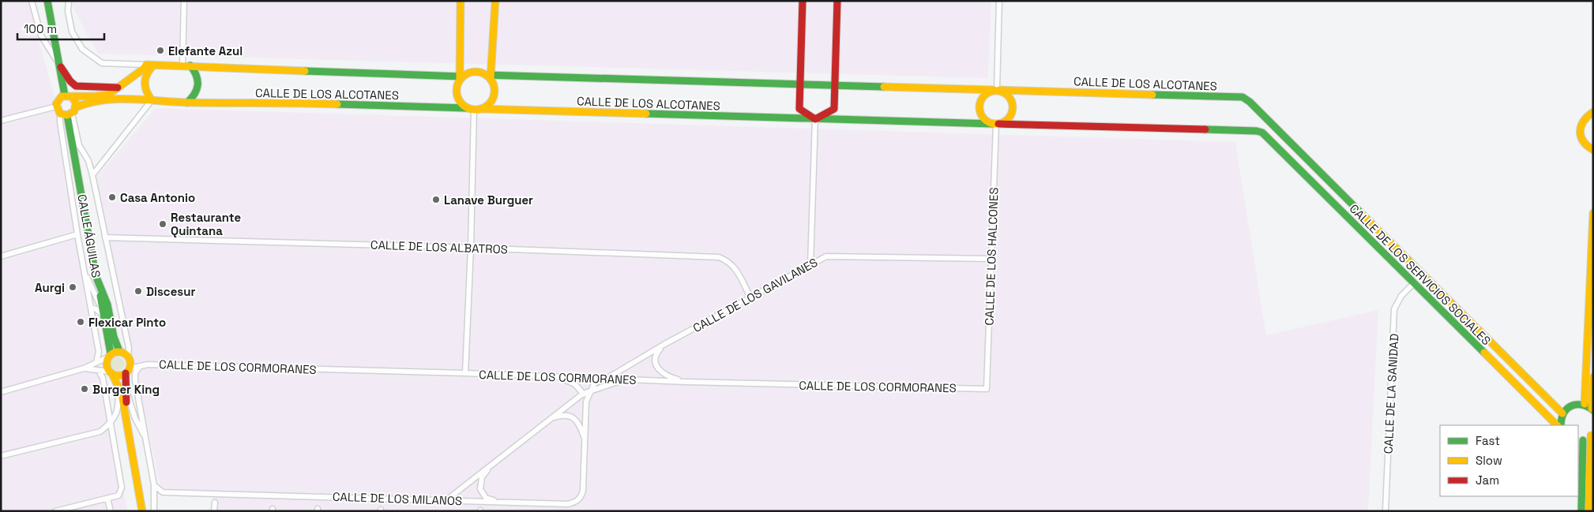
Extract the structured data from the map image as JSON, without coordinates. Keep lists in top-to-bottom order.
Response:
{
  "streets": {
    "street": [
      "CALLE DE LOS ALCOTANES",
      "CALLE ÁGUILAS",
      "CALLE DE LOS ALBATROS",
      "CALLE DE LOS HALCONES",
      "CALLE DE LOS SERVICIOS SOCIALES",
      "CALLE DE LOS GAVILANES",
      "CALLE DE LOS CORMORANES",
      "CALLE DE LA SANIDAD",
      "CALLE DE LOS MILANOS"
    ]
  },
  "crossings": [
    ["CALLE DE LOS ALCOTANES", "CALLE ÁGUILAS"],
    ["CALLE DE LOS ALCOTANES", "CALLE DE LOS HALCONES"],
    ["CALLE DE LOS ALCOTANES", "CALLE DE LOS SERVICIOS SOCIALES"],
    ["CALLE ÁGUILAS", "CALLE DE LOS CORMORANES"],
    ["CALLE DE LOS ALBATROS", "CALLE DE LOS GAVILANES"],
    ["CALLE DE LOS HALCONES", "CALLE DE LOS GAVILANES"],
    ["CALLE DE LOS HALCONES", "CALLE DE LOS CORMORANES"],
    ["CALLE DE LOS SERVICIOS SOCIALES", "CALLE DE LA SANIDAD"],
    ["CALLE DE LOS GAVILANES", "CALLE DE LOS CORMORANES"],
    ["CALLE DE LOS GAVILANES", "CALLE DE LOS MILANOS"]
  ],
  "places": [
    "Elefante Azul",
    "Casa Antonio",
    "Lanave Burguer",
    "Restaurante Quintana",
    "Aurgi",
    "Discesur",
    "Flexicar Pinto",
    "Burger King"
  ],
  "legend": ["Fast", "Slow", "Jam"],
  "scale_bar": "100 m"
}
